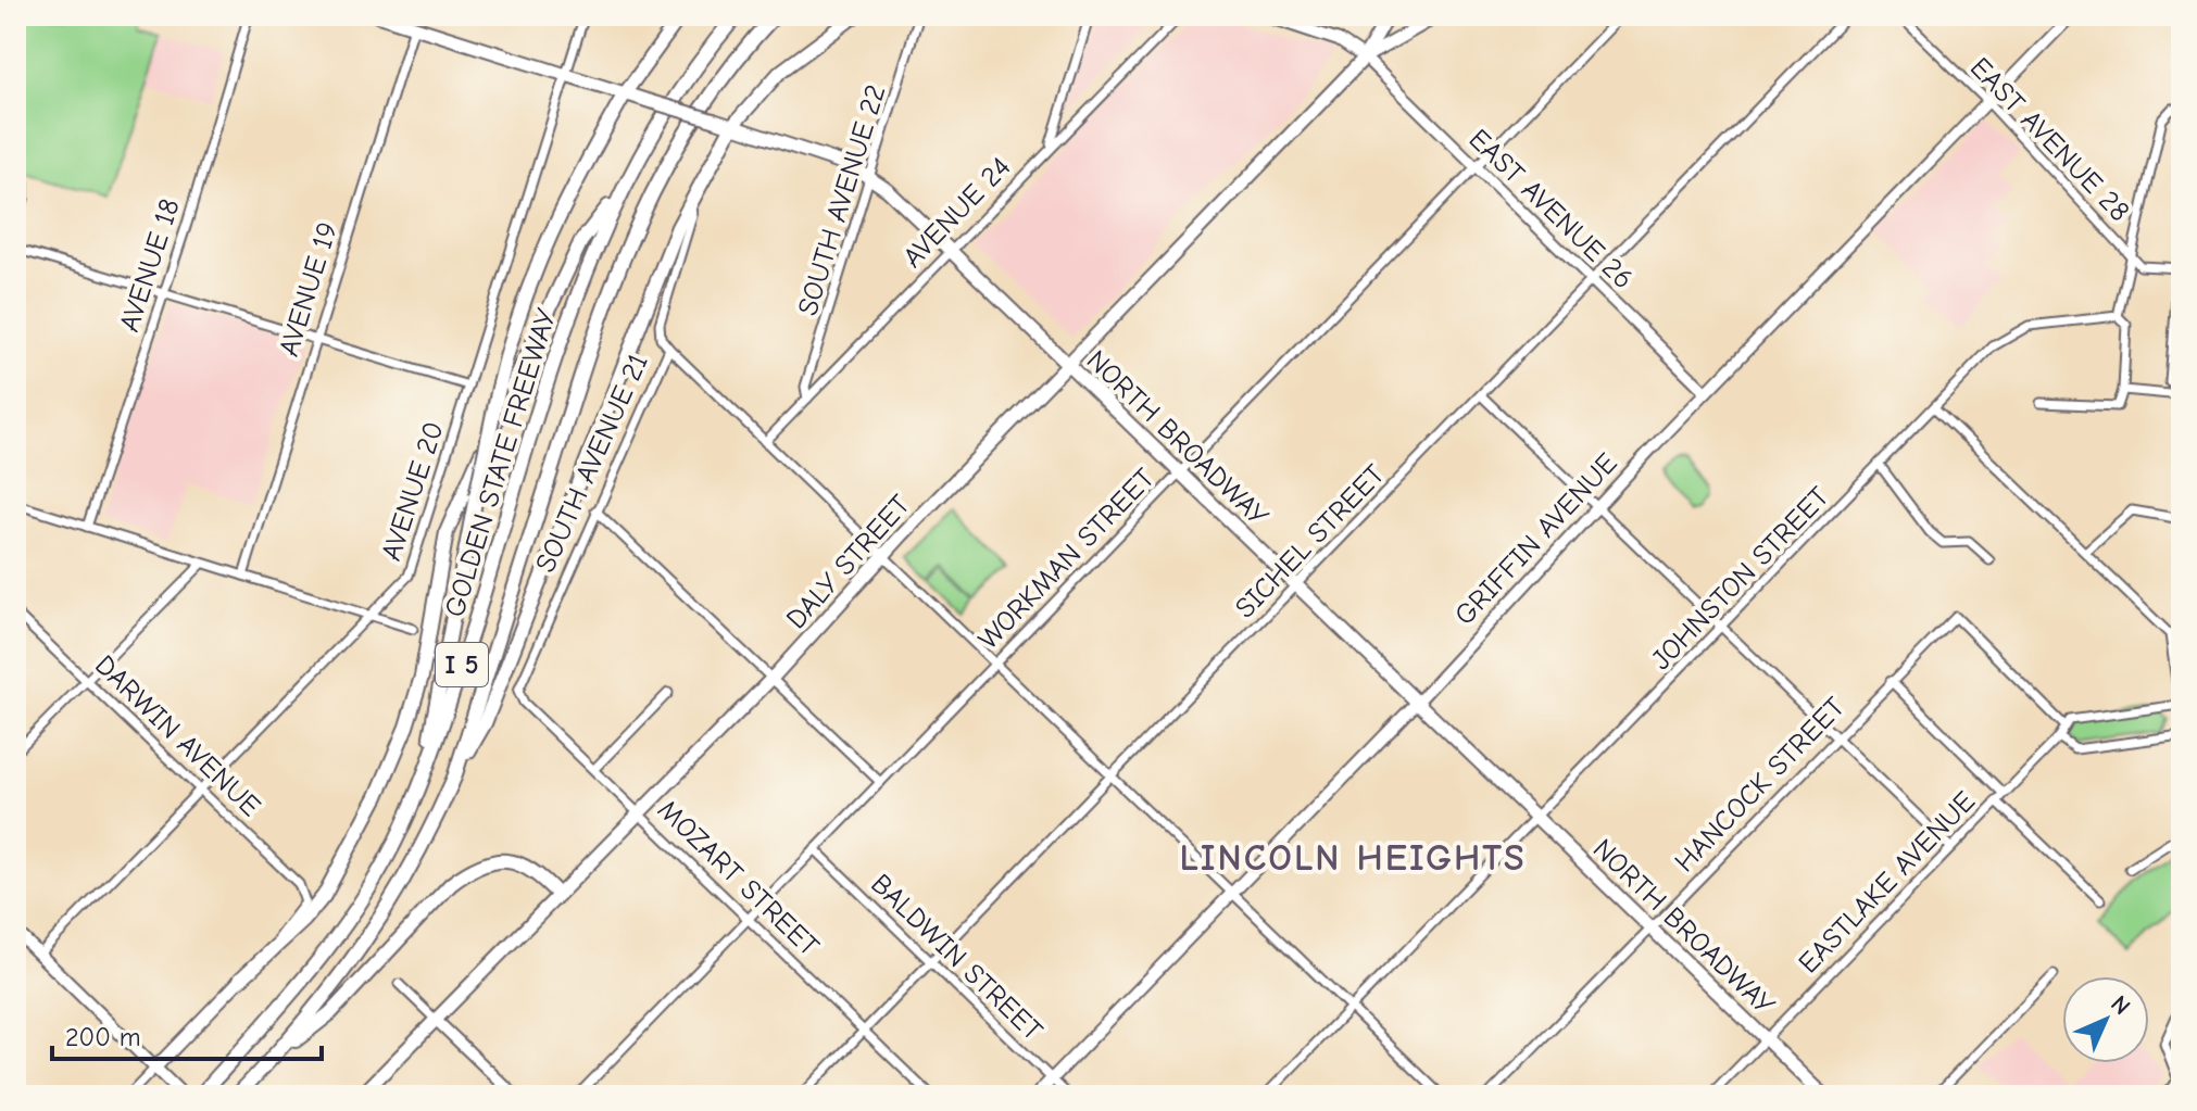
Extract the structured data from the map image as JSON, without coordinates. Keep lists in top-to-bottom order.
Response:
{
  "streets": {
    "highway": ["GOLDEN STATE FREEWAY", "I 5"],
    "main road": ["NORTH BROADWAY", "GRIFFIN AVENUE", "DALY STREET"],
    "street": [
      "EAST AVENUE 28",
      "SOUTH AVENUE 22",
      "EAST AVENUE 26",
      "AVENUE 24",
      "AVENUE 18",
      "AVENUE 19",
      "SOUTH AVENUE 21",
      "AVENUE 20",
      "SICHEL STREET",
      "WORKMAN STREET",
      "JOHNSTON STREET",
      "DARWIN AVENUE",
      "HANCOCK STREET",
      "MOZART STREET",
      "EASTLAKE AVENUE",
      "BALDWIN STREET"
    ]
  },
  "crossings": [
    ["EAST AVENUE 28", "GRIFFIN AVENUE"],
    ["SOUTH AVENUE 22", "AVENUE 24"],
    ["SOUTH AVENUE 22", "NORTH BROADWAY"],
    ["EAST AVENUE 26", "GRIFFIN AVENUE"],
    ["EAST AVENUE 26", "SICHEL STREET"],
    ["EAST AVENUE 26", "WORKMAN STREET"],
    ["EAST AVENUE 26", "DALY STREET"],
    ["AVENUE 24", "NORTH BROADWAY"],
    ["AVENUE 19", "NORTH BROADWAY"],
    ["NORTH BROADWAY", "AVENUE 20"],
    ["NORTH BROADWAY", "GRIFFIN AVENUE"],
    ["NORTH BROADWAY", "SICHEL STREET"],
    ["NORTH BROADWAY", "WORKMAN STREET"],
    ["NORTH BROADWAY", "DALY STREET"],
    ["NORTH BROADWAY", "JOHNSTON STREET"],
    ["NORTH BROADWAY", "HANCOCK STREET"],
    ["NORTH BROADWAY", "EASTLAKE AVENUE"],
    ["SOUTH AVENUE 21", "MOZART STREET"],
    ["AVENUE 20", "DARWIN AVENUE"],
    ["GRIFFIN AVENUE", "BALDWIN STREET"],
    ["SICHEL STREET", "MOZART STREET"],
    ["SICHEL STREET", "BALDWIN STREET"],
    ["WORKMAN STREET", "MOZART STREET"],
    ["WORKMAN STREET", "BALDWIN STREET"],
    ["DALY STREET", "MOZART STREET"],
    ["HANCOCK STREET", "EASTLAKE AVENUE"]
  ],
  "districts": ["LINCOLN HEIGHTS"],
  "scale_bar": "200 m",
  "north": "top right"
}
